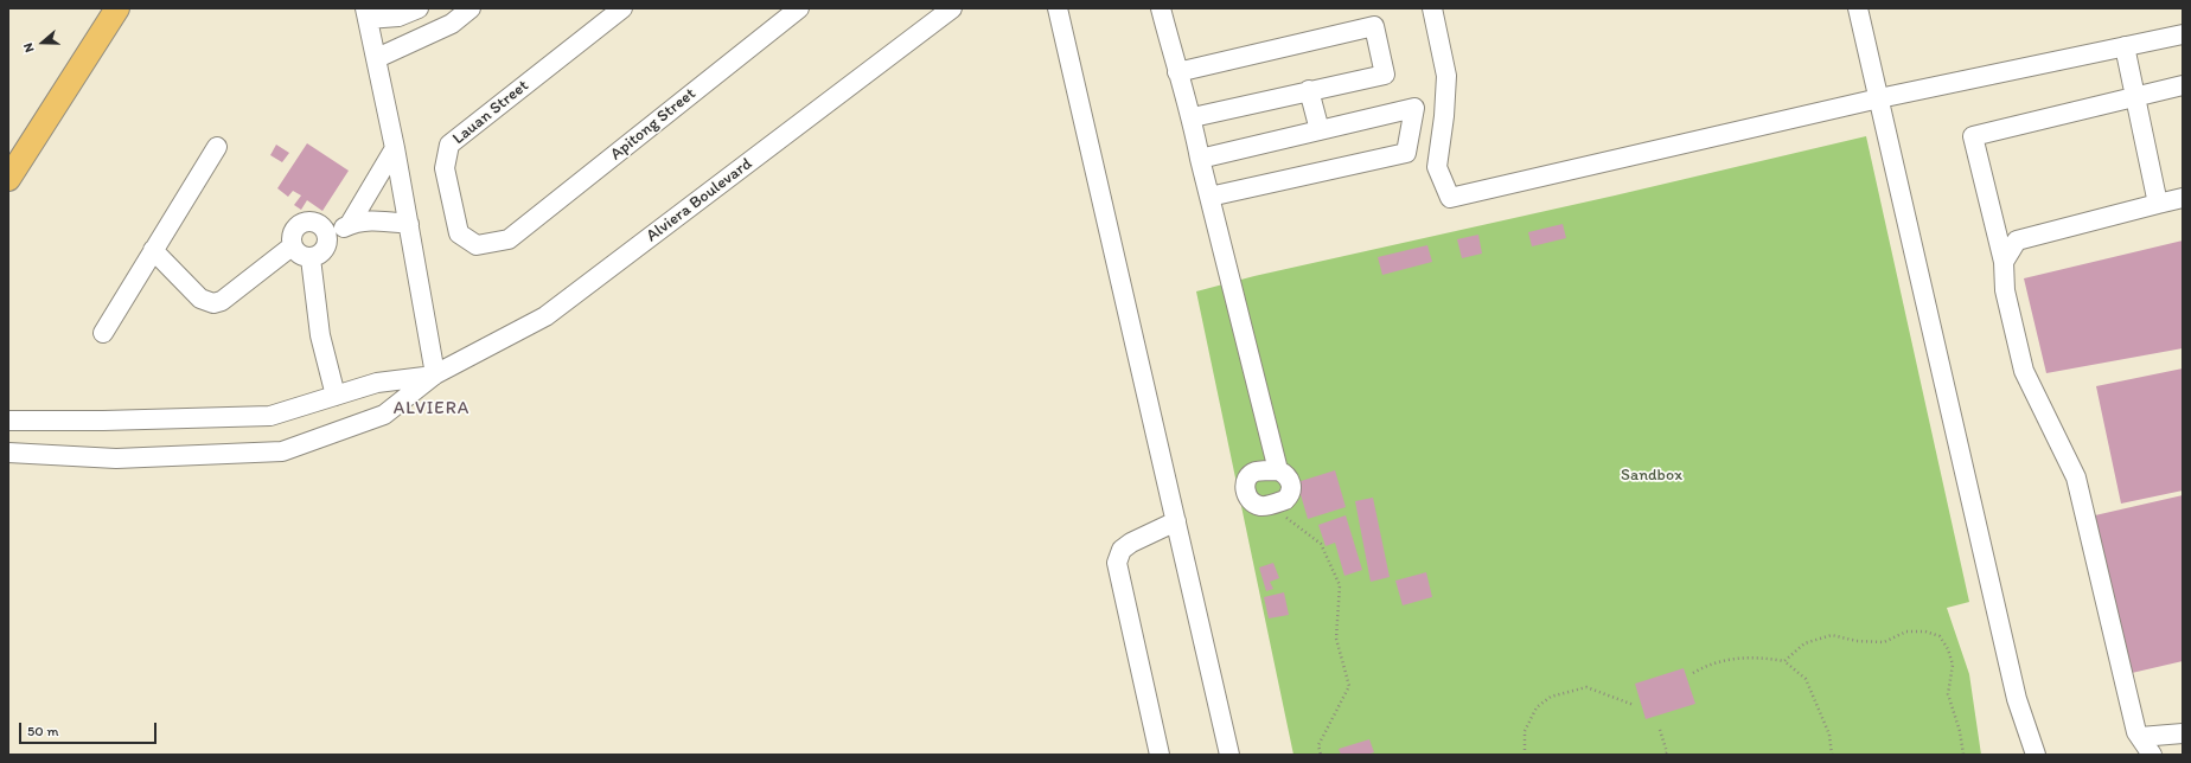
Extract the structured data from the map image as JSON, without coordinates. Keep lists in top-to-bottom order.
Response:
{
  "streets": {
    "street": ["Lauan Street", "Apitong Street", "Alviera Boulevard"]
  },
  "crossings": [
    ["Lauan Street", "Apitong Street"]
  ],
  "districts": ["ALVIERA"],
  "parks": ["Sandbox"],
  "scale_bar": "50 m",
  "north": "left"
}
